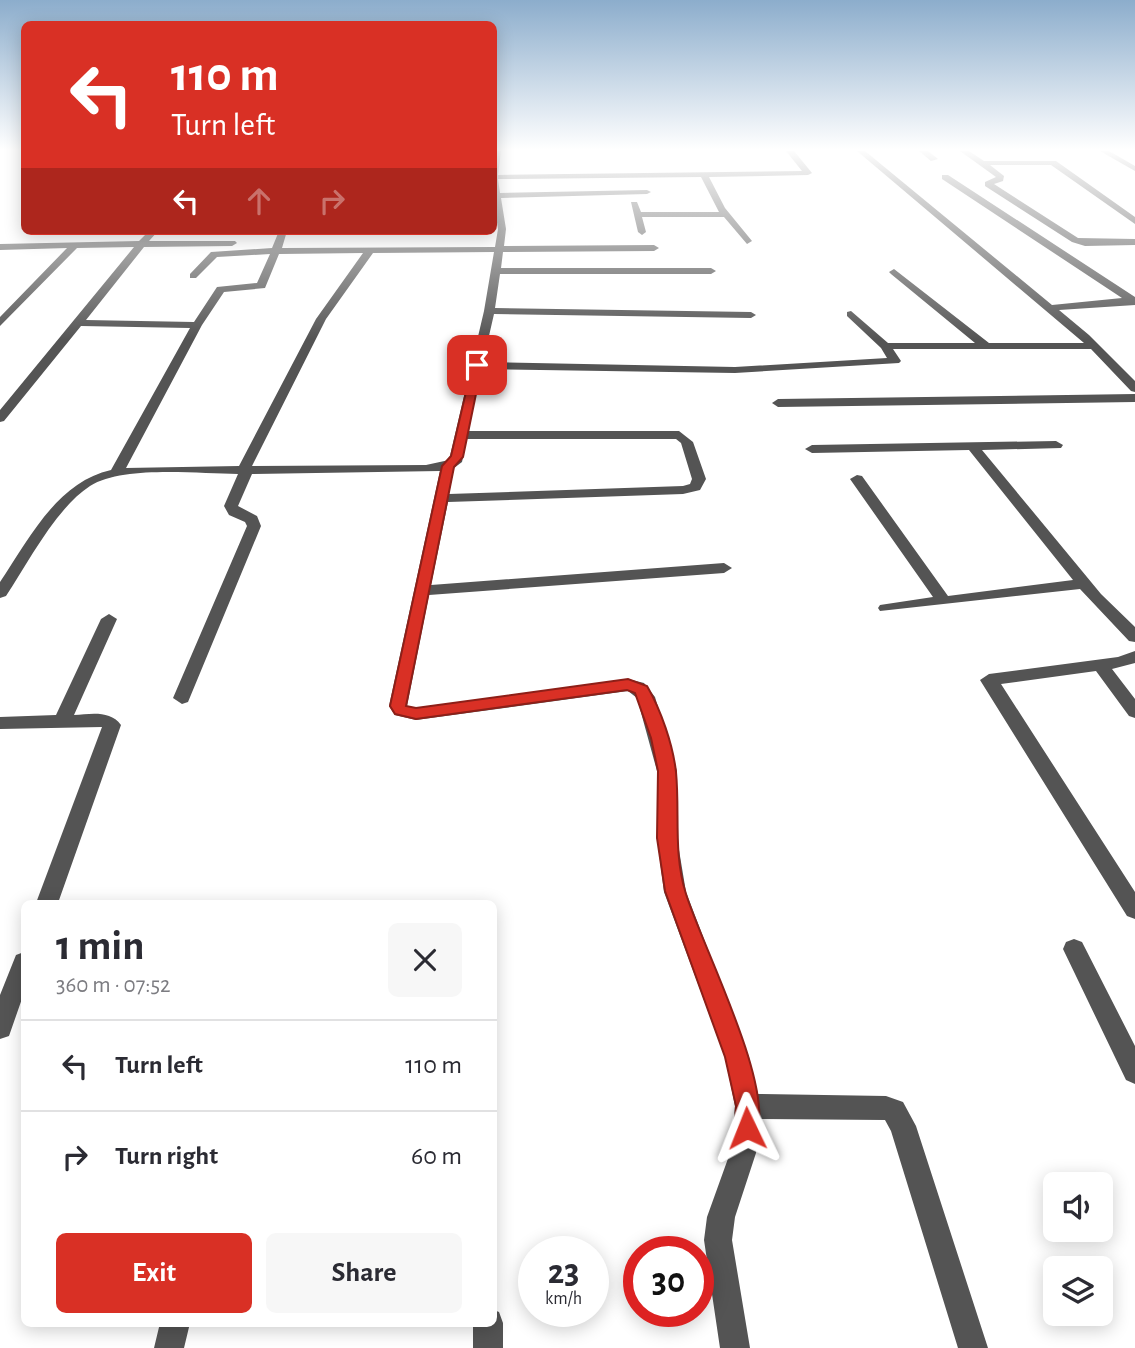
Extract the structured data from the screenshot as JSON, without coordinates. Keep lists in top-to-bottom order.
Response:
{
  "page": {
    "turn": ["110 m", "Turn left"],
    "heading": ["1 min", "360 m · 07:52"],
    "list": [
      {
        "name": "Turn left",
        "value": "110 m"
      },
      {
        "name": "Turn right",
        "value": "60 m"
      }
    ],
    "buttons": ["Exit", "Share"],
    "speed": "23 km/h",
    "limit": "30"
  }
}
